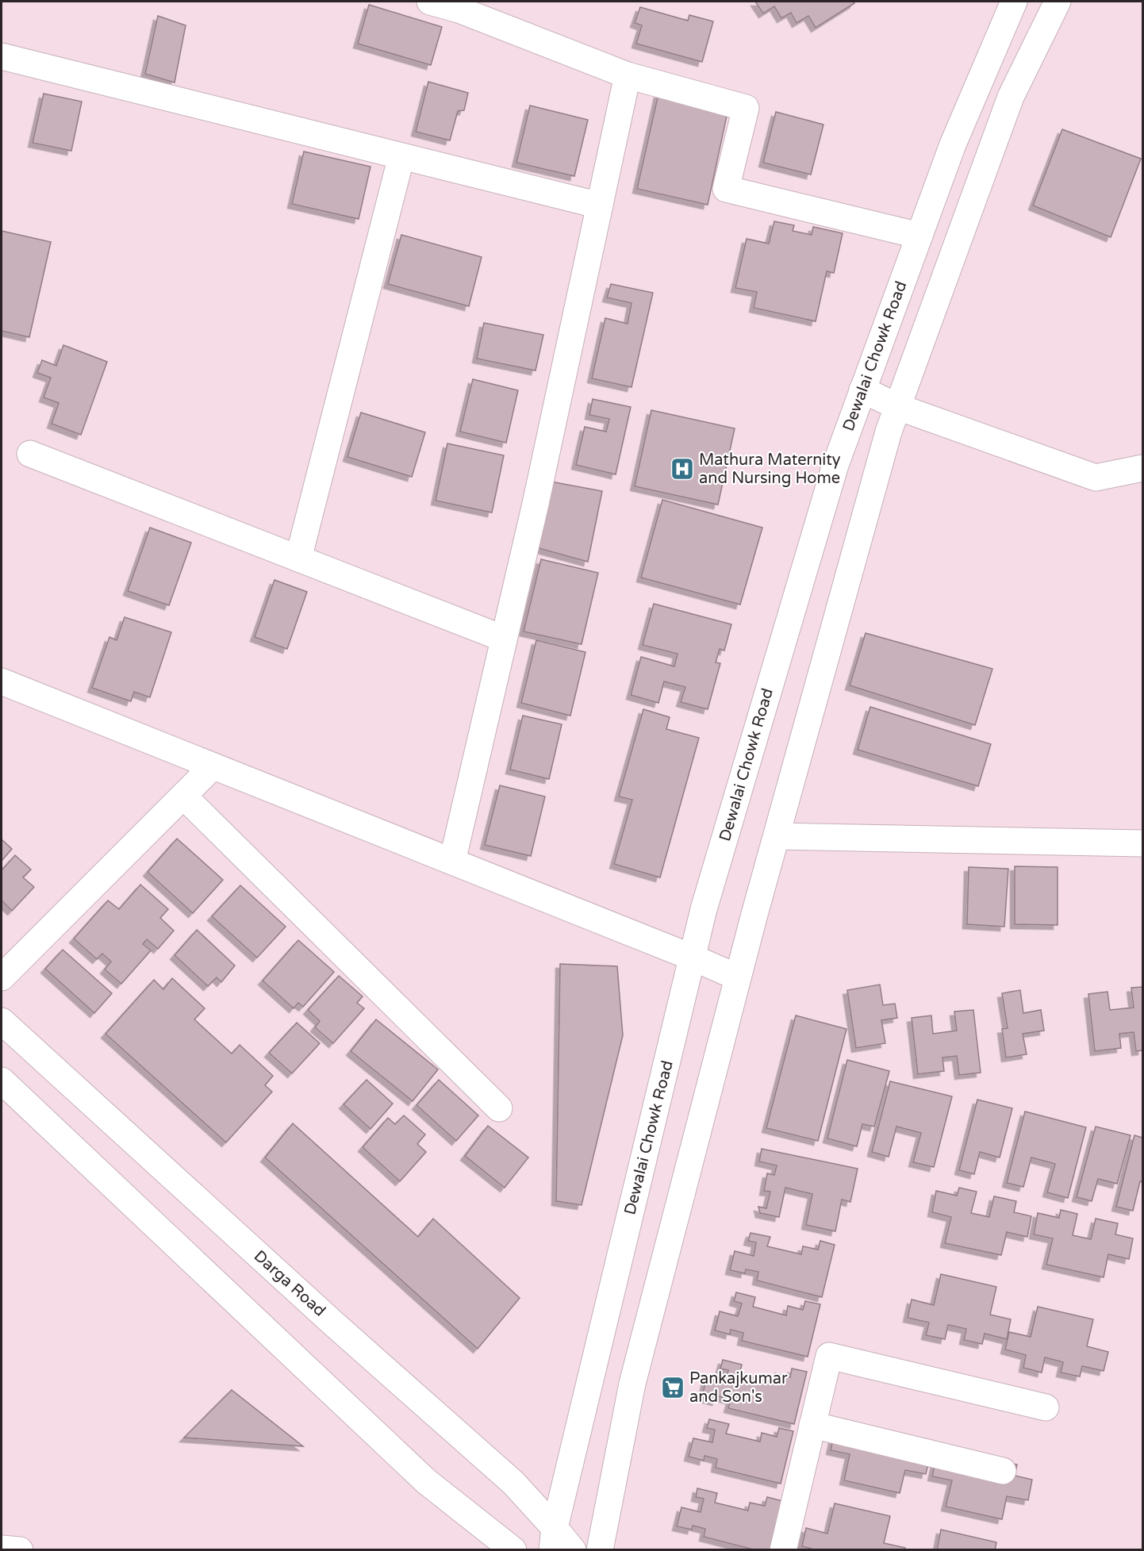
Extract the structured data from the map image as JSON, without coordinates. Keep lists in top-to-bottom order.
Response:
{
  "streets": {
    "street": ["Dewalai Chowk Road", "Darga Road"]
  },
  "crossings": [
    ["Dewalai Chowk Road", "Darga Road"]
  ],
  "places": {
    "hospital": ["Mathura Maternity and Nursing Home"],
    "supermarket": ["Pankajkumar and Son's"]
  }
}
